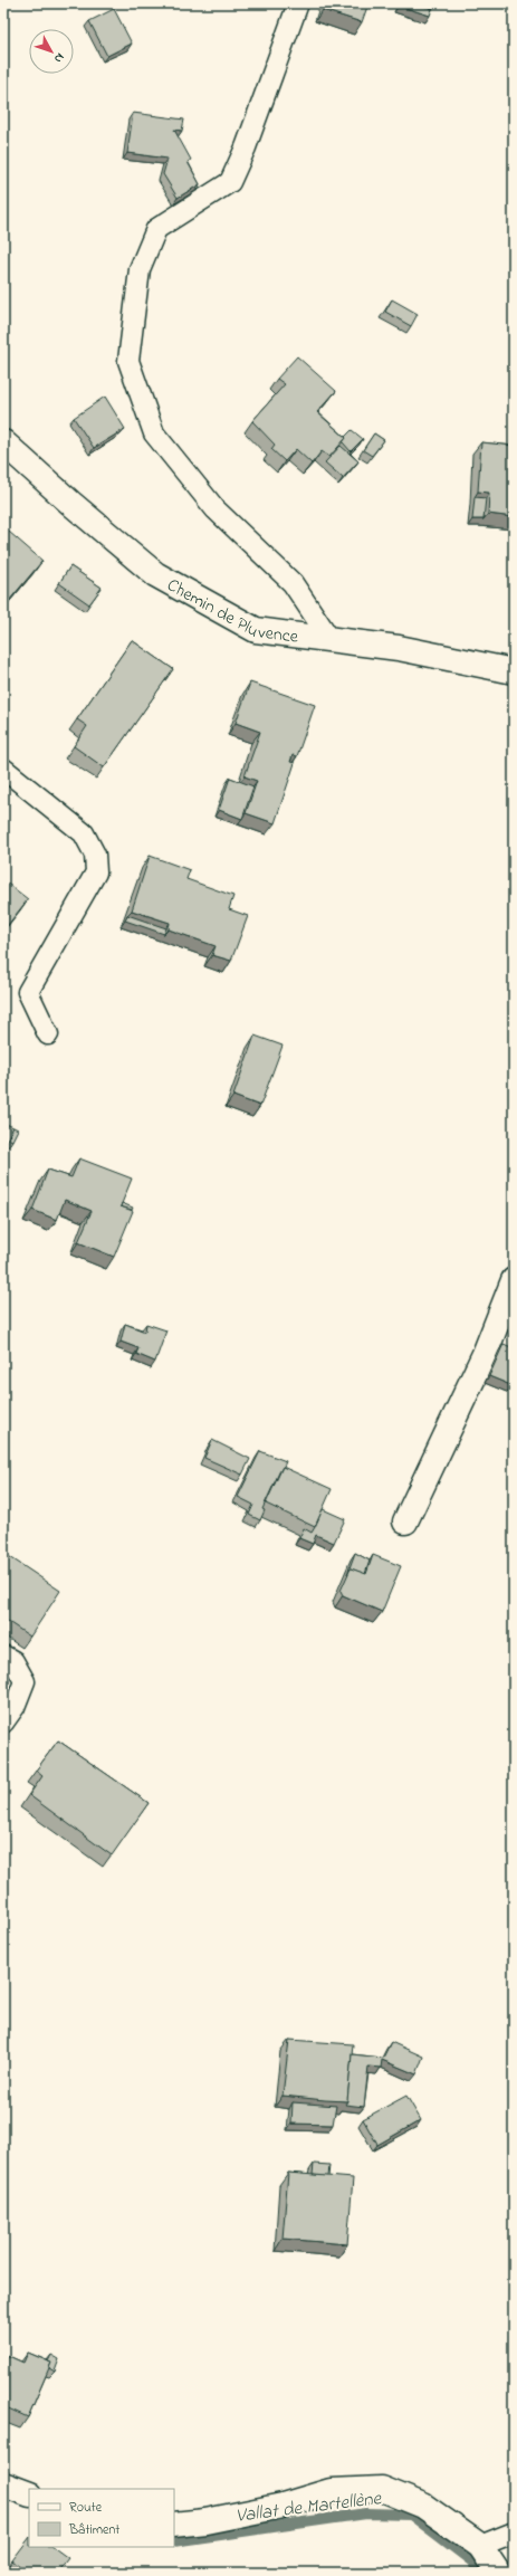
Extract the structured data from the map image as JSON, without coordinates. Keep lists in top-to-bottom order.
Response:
{
  "streets": {
    "street": ["Chemin de Pluvence"]
  },
  "water": ["Vallat de Martellène"],
  "legend": ["Route", "Bâtiment"],
  "north": "bottom right"
}
